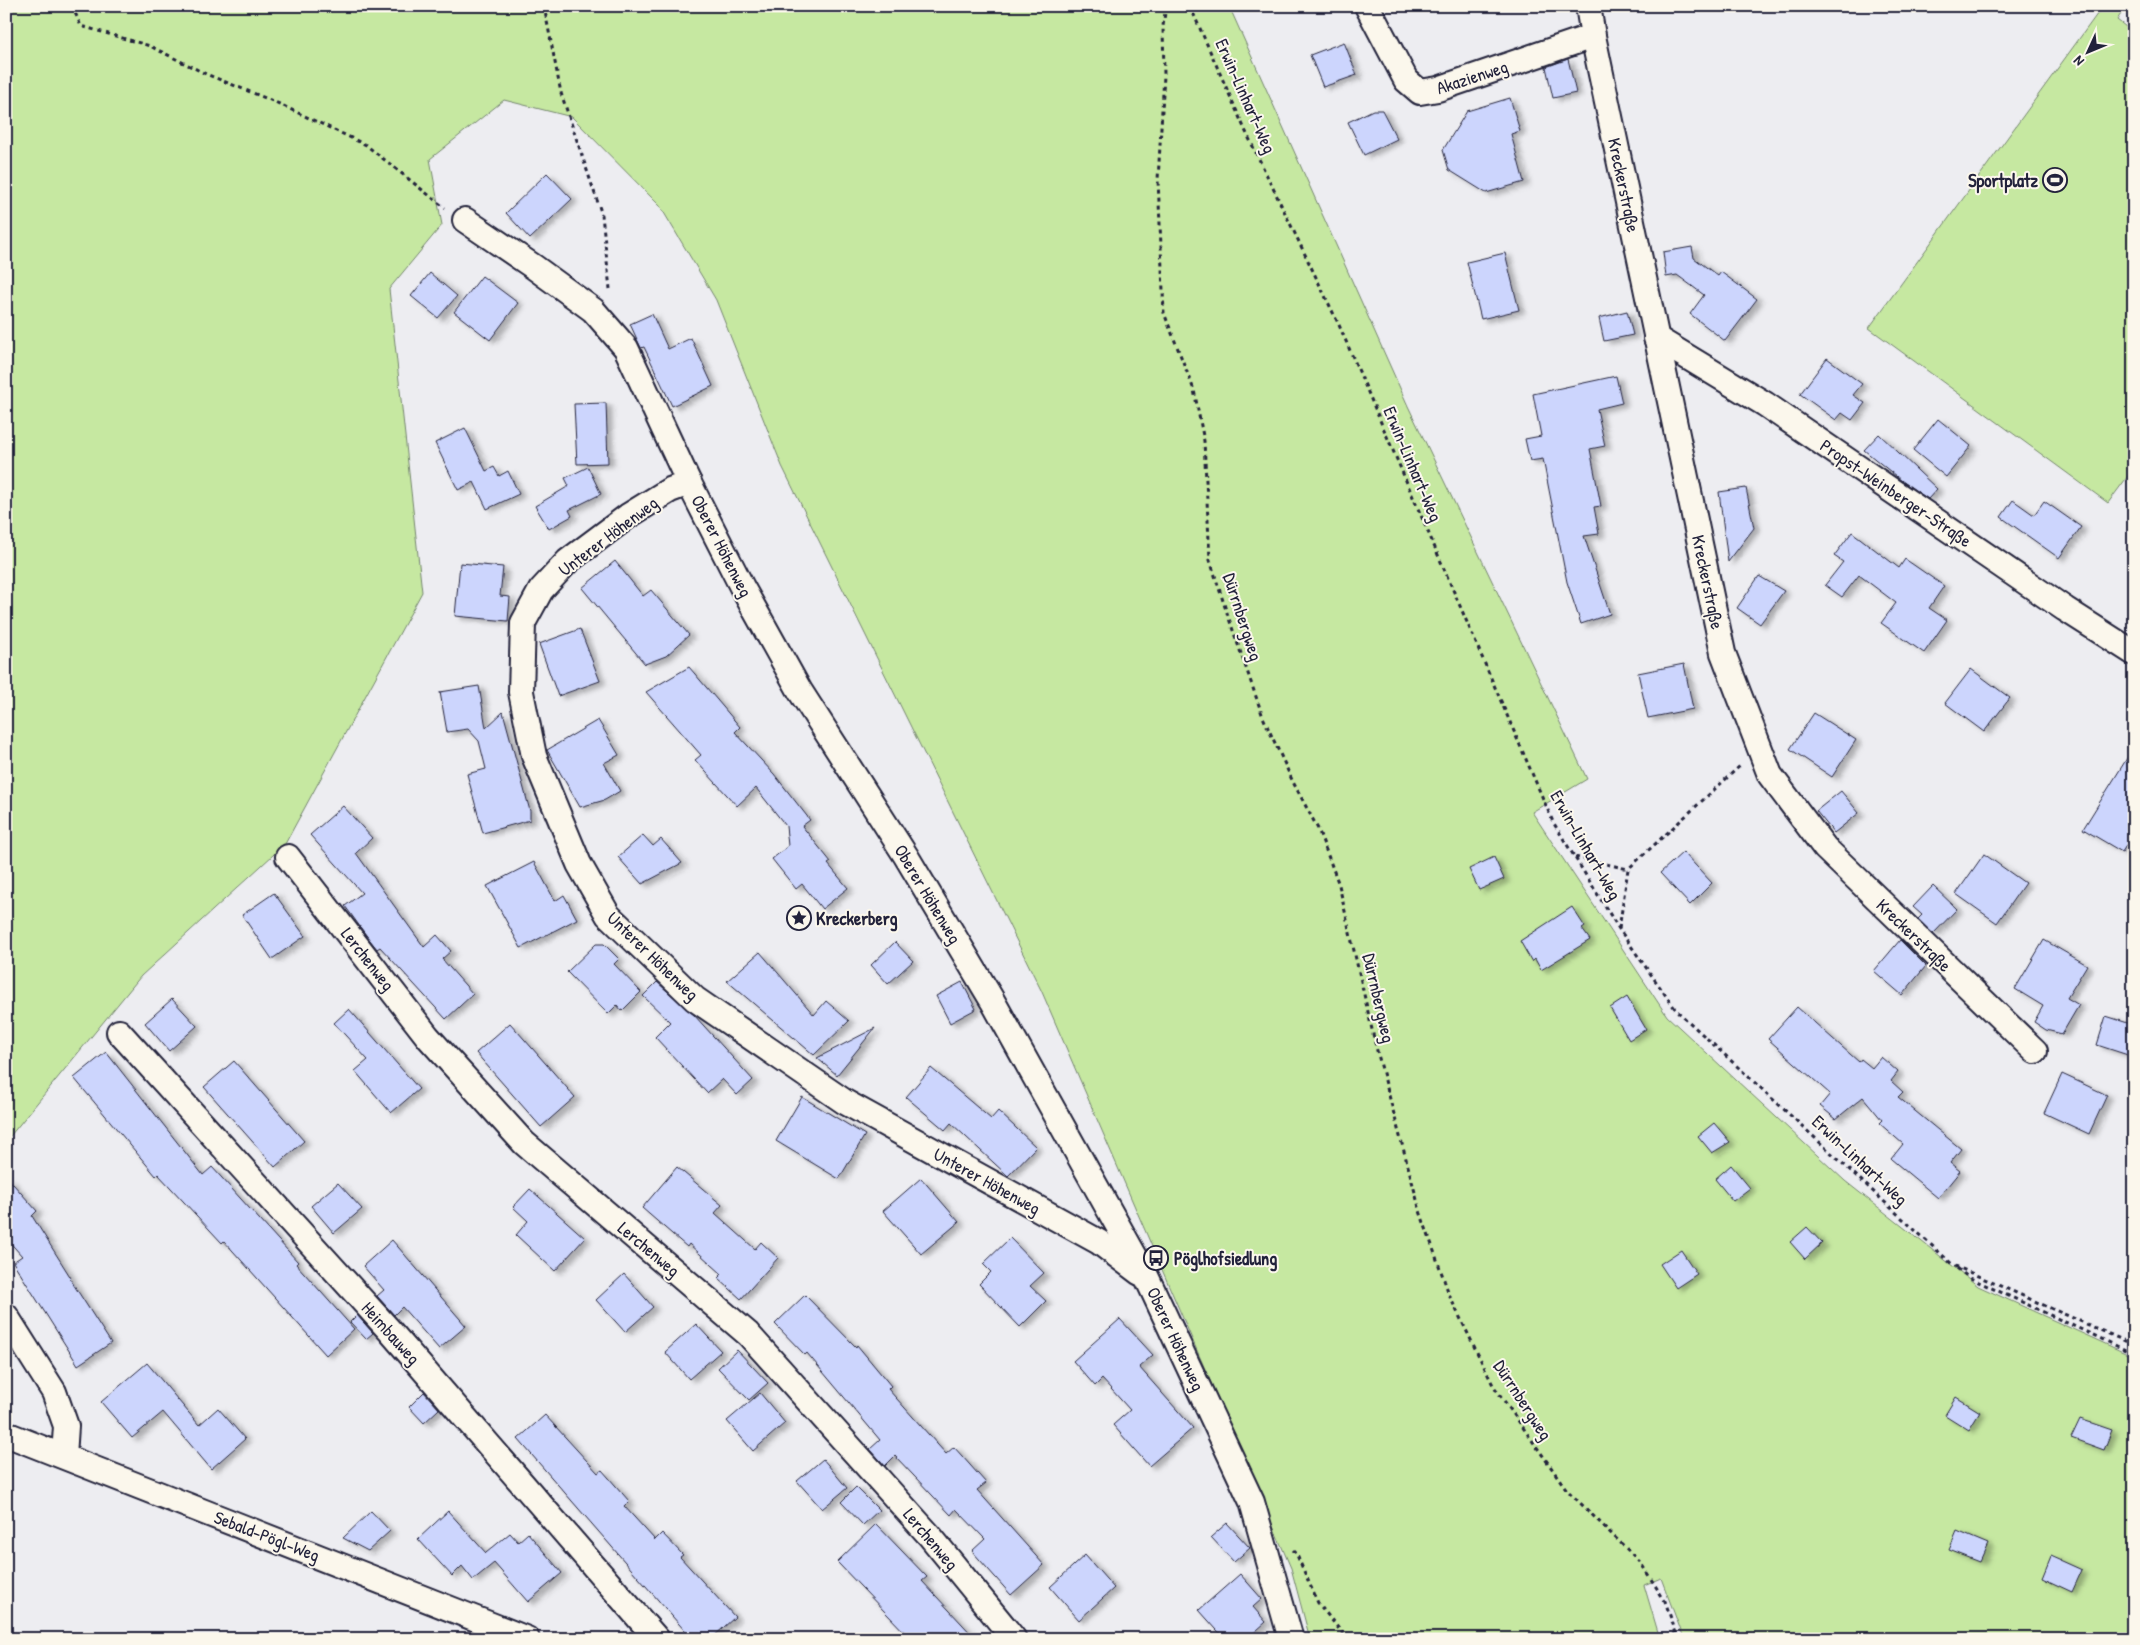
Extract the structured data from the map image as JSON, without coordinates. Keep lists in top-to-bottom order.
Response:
{
  "streets": {
    "street": [
      "Akazienweg",
      "Kreckerstraße",
      "Propst-Weinberger-Straße",
      "Unterer Höhenweg",
      "Oberer Höhenweg",
      "Lerchenweg",
      "Heimbauweg",
      "Sebald-Pögl-Weg"
    ],
    "path": ["Erwin-Linhart-Weg", "Dürrnbergweg"]
  },
  "crossings": [
    ["Akazienweg", "Kreckerstraße"],
    ["Erwin-Linhart-Weg", "Kreckerstraße"],
    ["Kreckerstraße", "Propst-Weinberger-Straße"],
    ["Unterer Höhenweg", "Oberer Höhenweg"]
  ],
  "places": {
    "sports": ["Sportplatz"],
    "place": ["Kreckerberg"],
    "bus stop": ["Pöglhofsiedlung"]
  },
  "north": "bottom left"
}
